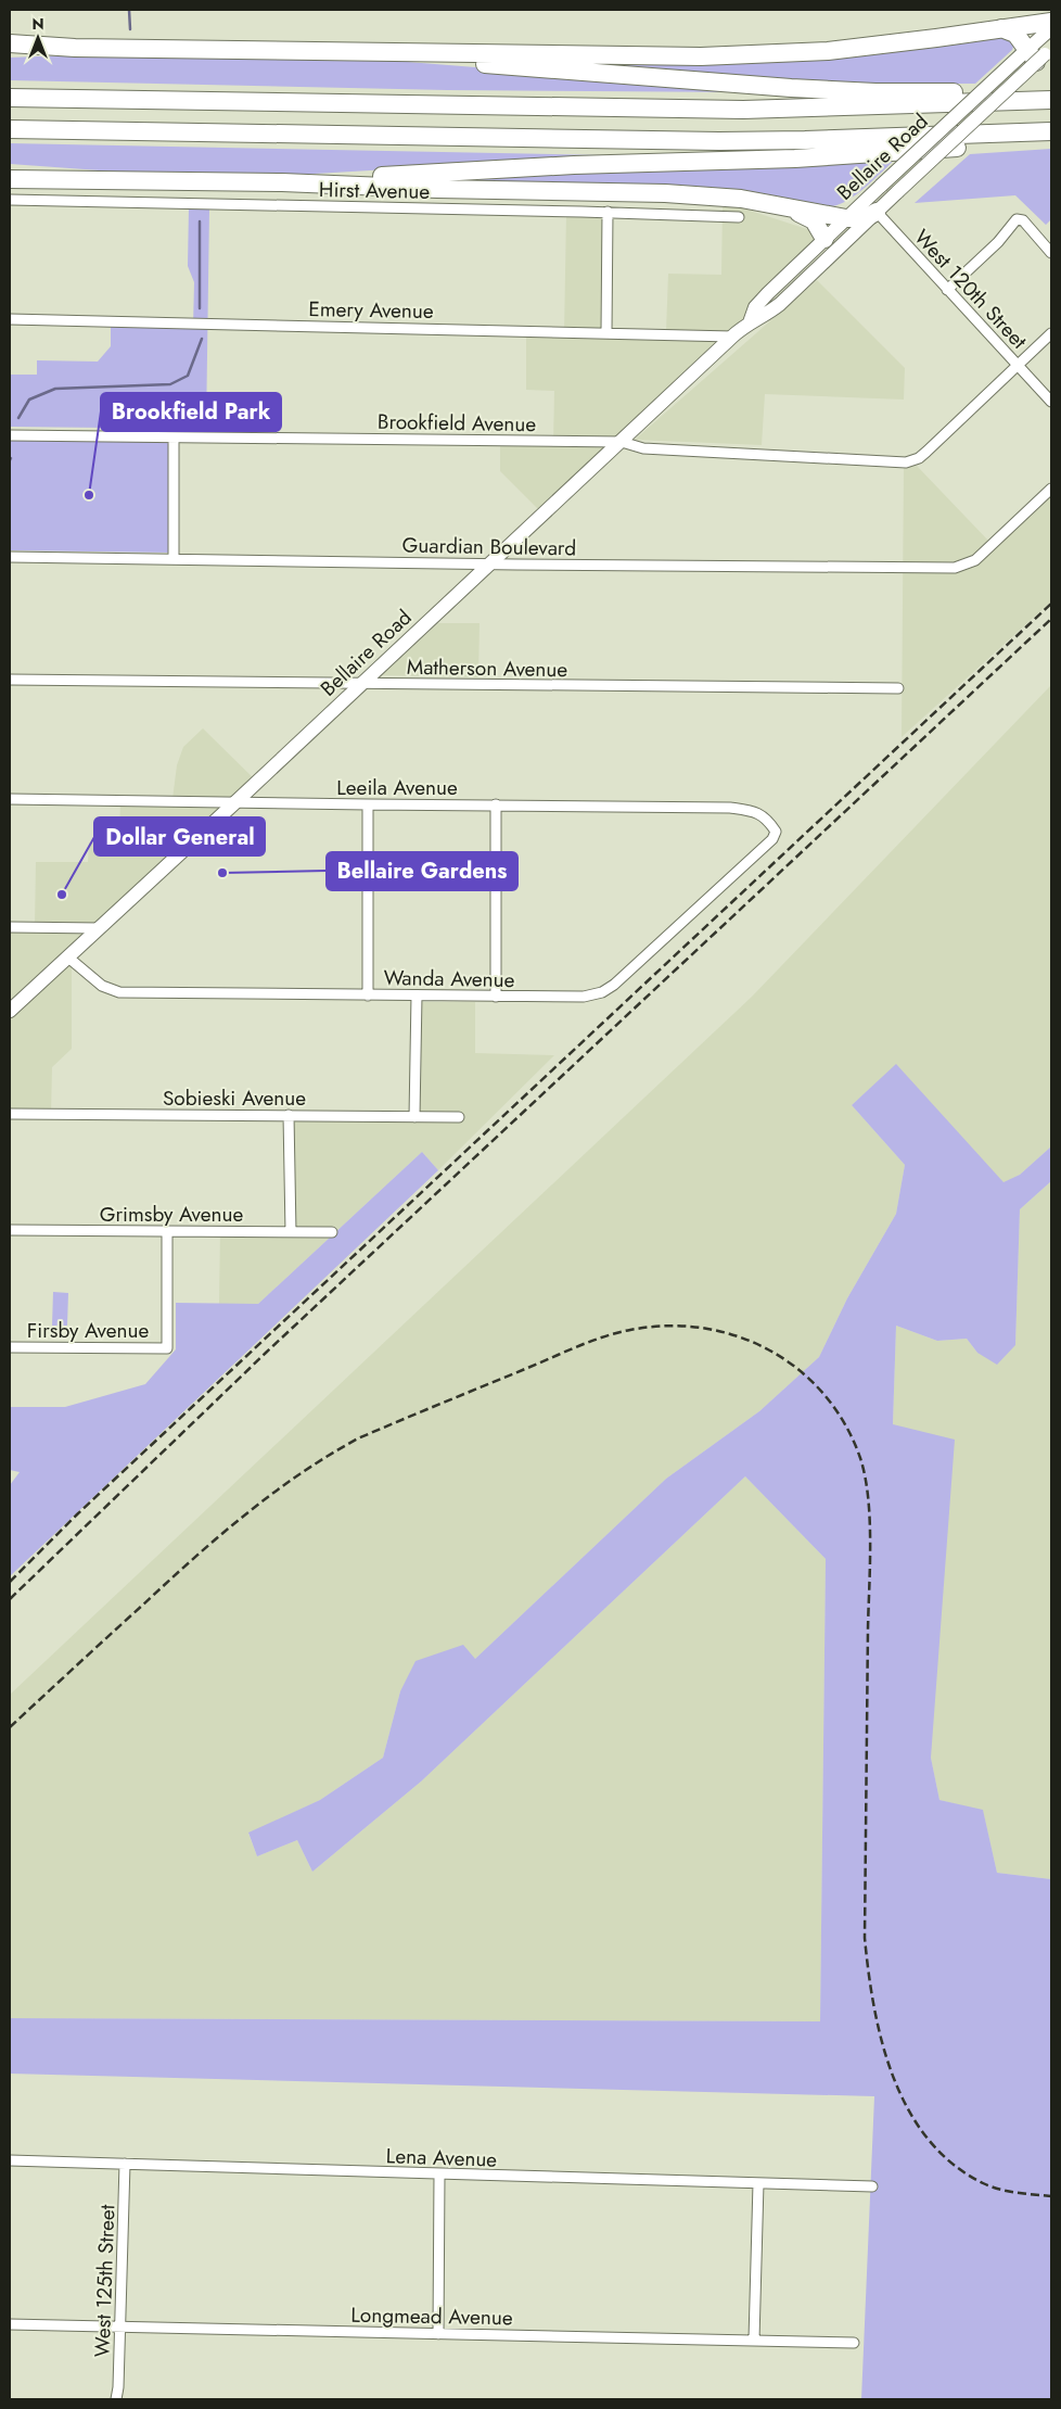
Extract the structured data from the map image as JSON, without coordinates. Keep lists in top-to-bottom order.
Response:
{
  "streets": {
    "street": [
      "Bellaire Road",
      "Hirst Avenue",
      "West 120th Street",
      "Emery Avenue",
      "Brookfield Avenue",
      "Guardian Boulevard",
      "Matherson Avenue",
      "Leeila Avenue",
      "Wanda Avenue",
      "Sobieski Avenue",
      "Grimsby Avenue",
      "Firsby Avenue",
      "Lena Avenue",
      "West 125th Street",
      "Longmead Avenue"
    ]
  },
  "crossings": [
    ["Bellaire Road", "West 120th Street"],
    ["Bellaire Road", "Emery Avenue"],
    ["Bellaire Road", "Brookfield Avenue"],
    ["Bellaire Road", "Guardian Boulevard"],
    ["Bellaire Road", "Matherson Avenue"],
    ["Bellaire Road", "Leeila Avenue"],
    ["Bellaire Road", "Wanda Avenue"],
    ["West 120th Street", "Brookfield Avenue"],
    ["Leeila Avenue", "Wanda Avenue"],
    ["Grimsby Avenue", "Firsby Avenue"],
    ["Lena Avenue", "West 125th Street"],
    ["West 125th Street", "Longmead Avenue"]
  ],
  "places": ["Brookfield Park", "Bellaire Gardens", "Dollar General"],
  "north": "top"
}
